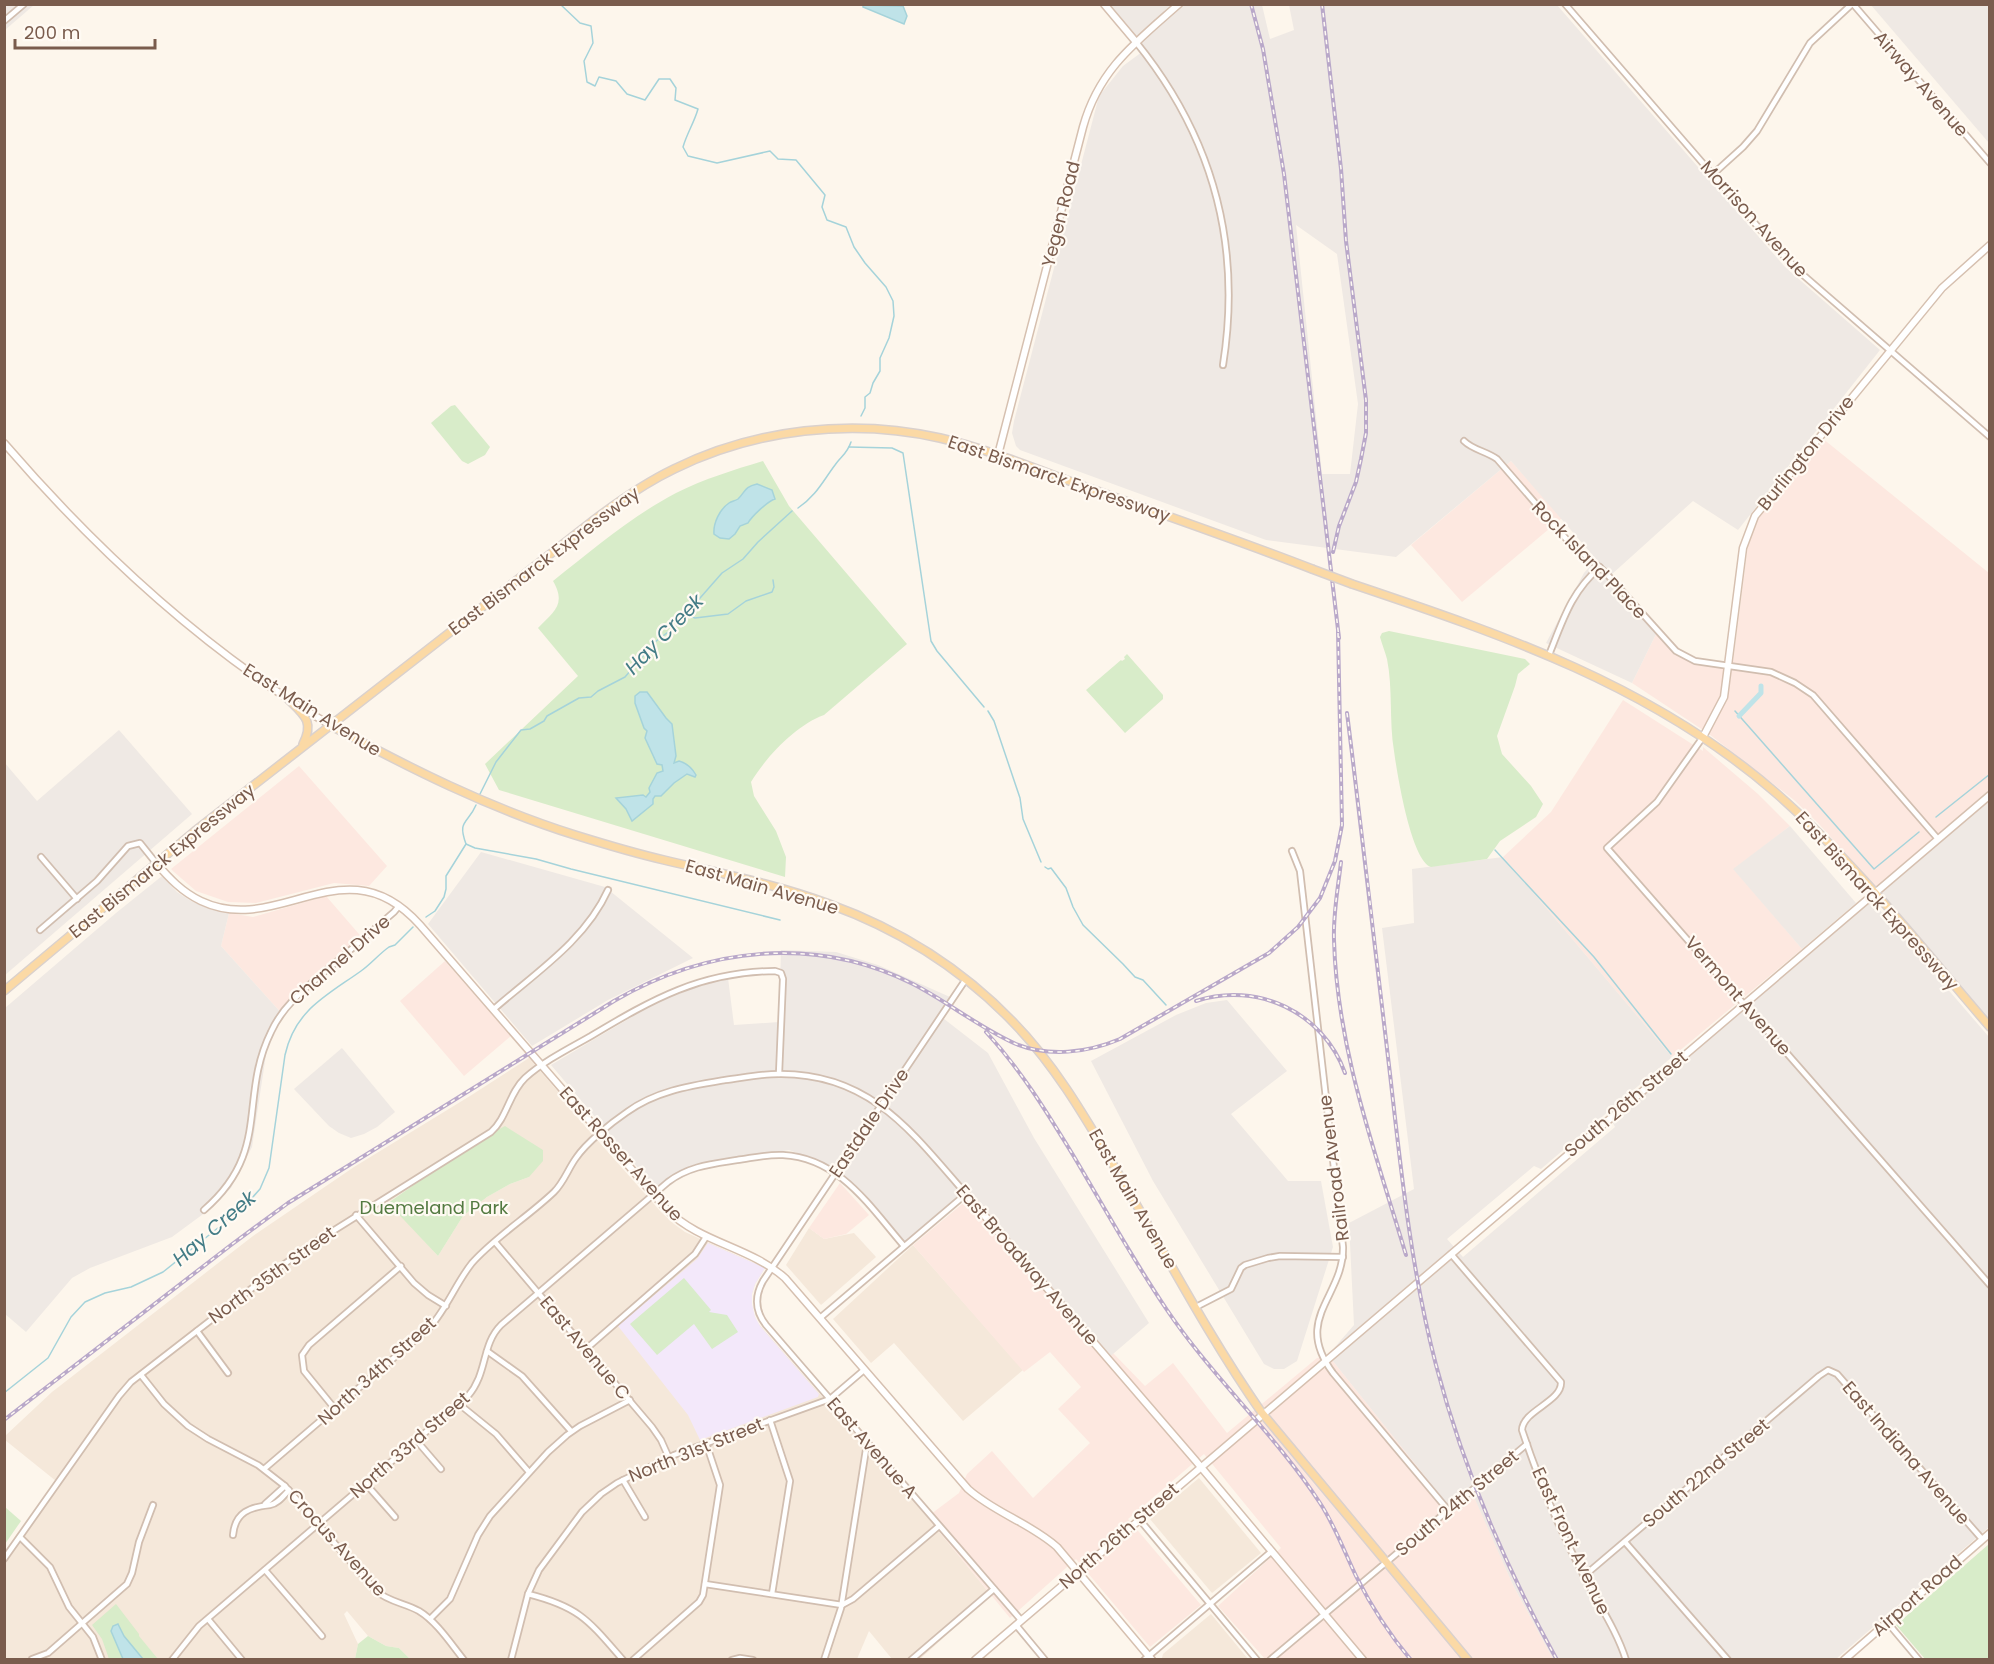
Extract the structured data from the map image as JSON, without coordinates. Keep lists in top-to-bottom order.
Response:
{
  "streets": {
    "main road": ["East Bismarck Expressway", "East Main Avenue"],
    "street": [
      "Airway Avenue",
      "Yegen Road",
      "Morrison Avenue",
      "Burlington Drive",
      "Rock Island Place",
      "Channel Drive",
      "Vermont Avenue",
      "South 26th Street",
      "Eastdale Drive",
      "East Rosser Avenue",
      "Railroad Avenue",
      "East Broadway Avenue",
      "North 35th Street",
      "East Avenue C",
      "North 34th Street",
      "North 33rd Street",
      "East Avenue A",
      "North 31st Street",
      "East Indiana Avenue",
      "South 22nd Street",
      "South 24th Street",
      "North 26th Street",
      "East Front Avenue",
      "Crocus Avenue",
      "Airport Road"
    ]
  },
  "crossings": [
    ["Yegen Road", "East Bismarck Expressway"],
    ["Morrison Avenue", "Burlington Drive"],
    ["Burlington Drive", "East Bismarck Expressway"],
    ["Burlington Drive", "Rock Island Place"],
    ["Burlington Drive", "Vermont Avenue"],
    ["East Bismarck Expressway", "East Main Avenue"],
    ["East Bismarck Expressway", "South 26th Street"],
    ["East Bismarck Expressway", "East Rosser Avenue"],
    ["Rock Island Place", "South 26th Street"],
    ["East Main Avenue", "South 26th Street"],
    ["East Main Avenue", "Eastdale Drive"],
    ["East Main Avenue", "South 24th Street"],
    ["East Main Avenue", "North 26th Street"],
    ["Channel Drive", "East Rosser Avenue"],
    ["Vermont Avenue", "South 26th Street"],
    ["South 26th Street", "Railroad Avenue"],
    ["South 26th Street", "North 26th Street"],
    ["South 26th Street", "East Front Avenue"],
    ["Eastdale Drive", "East Rosser Avenue"],
    ["Eastdale Drive", "East Broadway Avenue"],
    ["Eastdale Drive", "North 33rd Street"],
    ["Eastdale Drive", "East Avenue A"],
    ["East Rosser Avenue", "East Broadway Avenue"],
    ["East Rosser Avenue", "North 35th Street"],
    ["East Rosser Avenue", "North 34th Street"],
    ["East Rosser Avenue", "North 33rd Street"],
    ["East Rosser Avenue", "East Avenue A"],
    ["East Rosser Avenue", "North 31st Street"],
    ["East Rosser Avenue", "North 26th Street"],
    ["Railroad Avenue", "South 24th Street"],
    ["East Broadway Avenue", "North 35th Street"],
    ["East Broadway Avenue", "North 34th Street"],
    ["East Broadway Avenue", "South 24th Street"],
    ["East Broadway Avenue", "North 26th Street"],
    ["North 35th Street", "Crocus Avenue"],
    ["East Avenue C", "North 34th Street"],
    ["East Avenue C", "North 33rd Street"],
    ["East Avenue C", "North 31st Street"],
    ["North 34th Street", "Crocus Avenue"],
    ["North 33rd Street", "Crocus Avenue"],
    ["East Avenue A", "North 31st Street"],
    ["East Avenue A", "North 26th Street"],
    ["East Indiana Avenue", "South 22nd Street"],
    ["East Indiana Avenue", "Airport Road"],
    ["South 22nd Street", "East Front Avenue"],
    ["South 24th Street", "East Front Avenue"]
  ],
  "water": ["Hay Creek"],
  "parks": ["Duemeland Park"],
  "scale_bar": "200 m"
}
